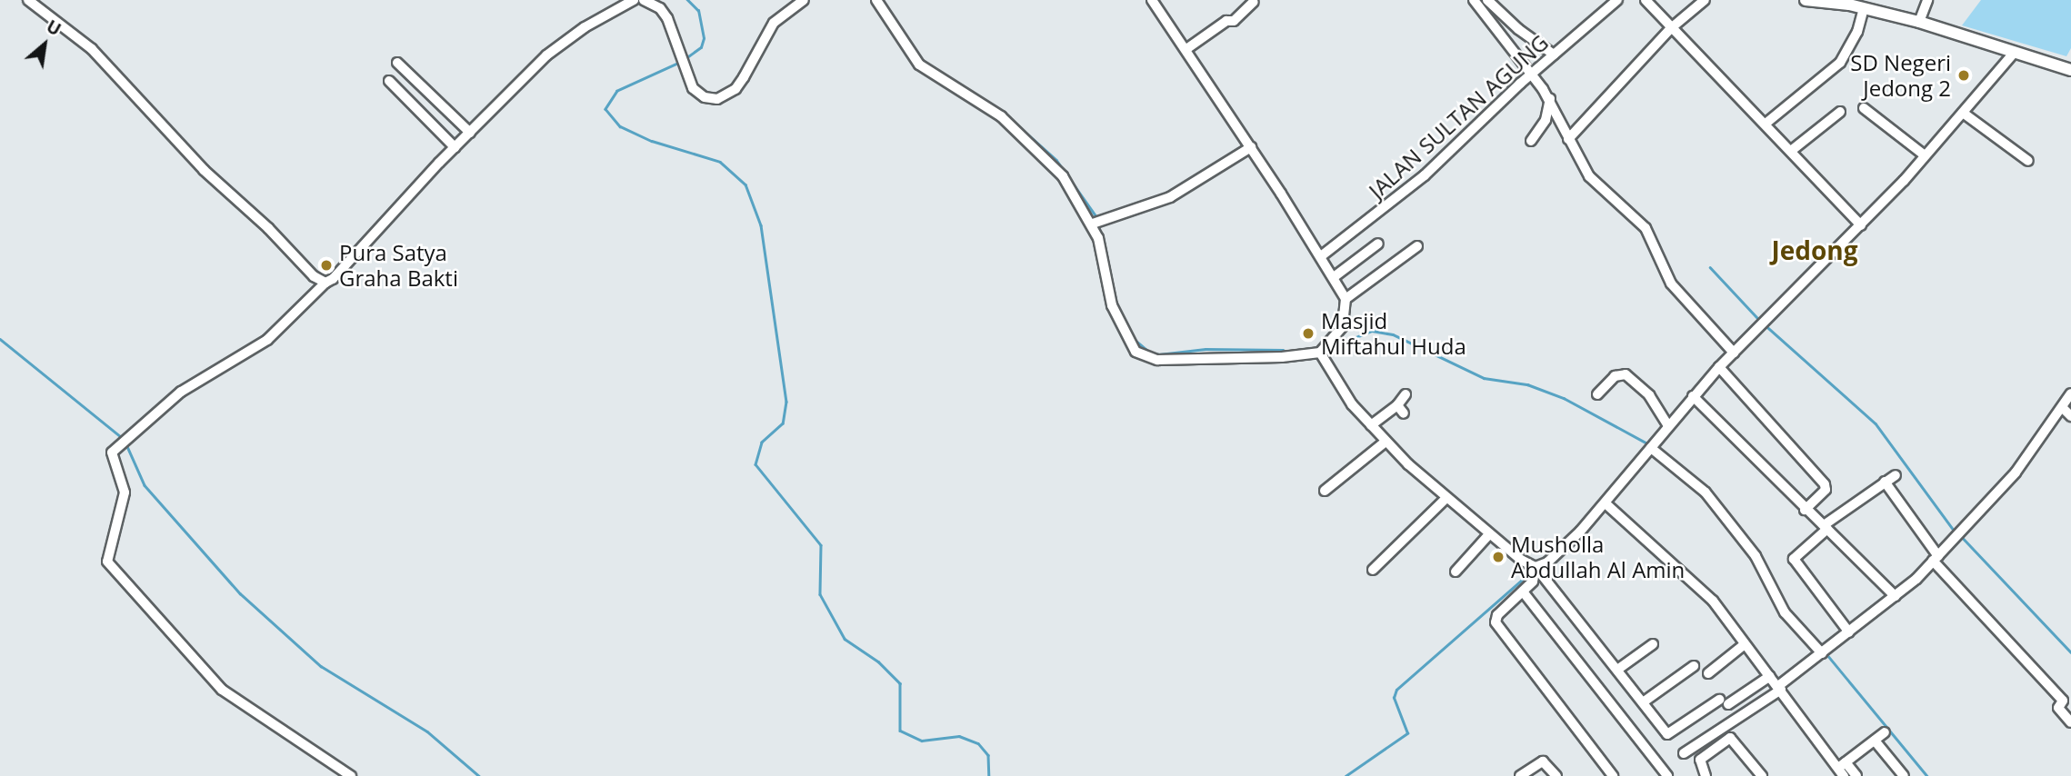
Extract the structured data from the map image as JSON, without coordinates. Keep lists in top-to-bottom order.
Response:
{
  "streets": {
    "street": ["JALAN SULTAN AGUNG"]
  },
  "districts": ["Jedong"],
  "places": [
    "SD Negeri Jedong 2",
    "Pura Satya Graha Bakti",
    "Masjid Miftahul Huda",
    "Musholla Abdullah Al Amin"
  ],
  "north": "top right"
}
